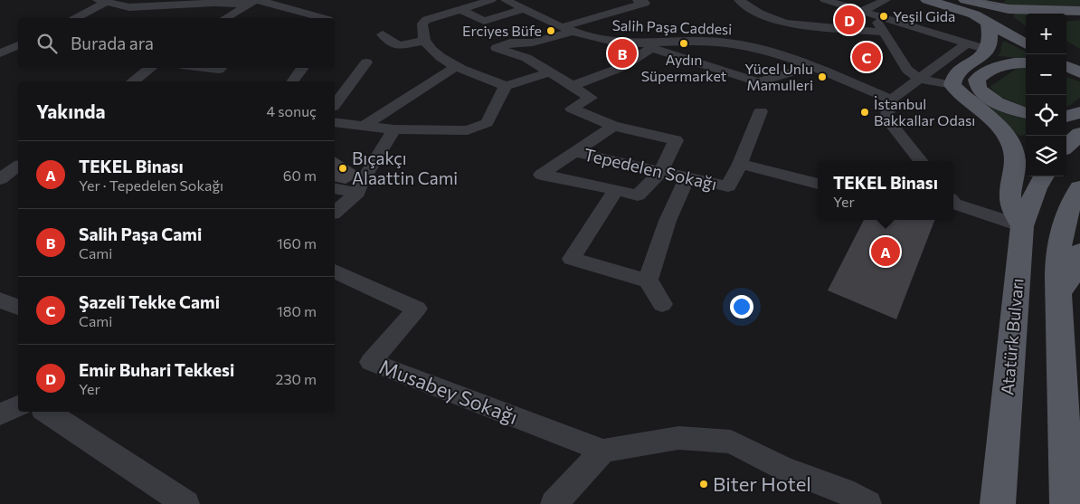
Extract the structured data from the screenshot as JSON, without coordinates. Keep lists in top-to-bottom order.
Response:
{
  "streets": {
    "main road": ["Atatürk Bulvarı"],
    "street": ["Salih Paşa Caddesi", "Tepedelen Sokağı", "Musabey Sokağı"]
  },
  "places": [
    "Yeşil Gida",
    "Erciyes Büfe",
    "Aydın Süpermarket",
    "Yücel Unlu Mamulleri",
    "İstanbul Bakkallar Odası",
    "Bıçakçı Alaattin Cami",
    "Biter Hotel"
  ],
  "page": {
    "pins": [
      "D",
      "B",
      "C",
      "A"
    ],
    "map_buttons": ["+", "−"],
    "search": "Burada ara",
    "heading": ["Yakında", "4 sonuç"],
    "list": [
      {
        "mark": "A",
        "name": "TEKEL Binası",
        "note": "Yer · Tepedelen Sokağı",
        "value": "60 m"
      },
      {
        "mark": "B",
        "name": "Salih Paşa Cami",
        "note": "Cami",
        "value": "160 m"
      },
      {
        "mark": "C",
        "name": "Şazeli Tekke Cami",
        "note": "Cami",
        "value": "180 m"
      },
      {
        "mark": "D",
        "name": "Emir Buhari Tekkesi",
        "note": "Yer",
        "value": "230 m"
      }
    ],
    "popup": ["TEKEL Binası", "Yer"]
  }
}
